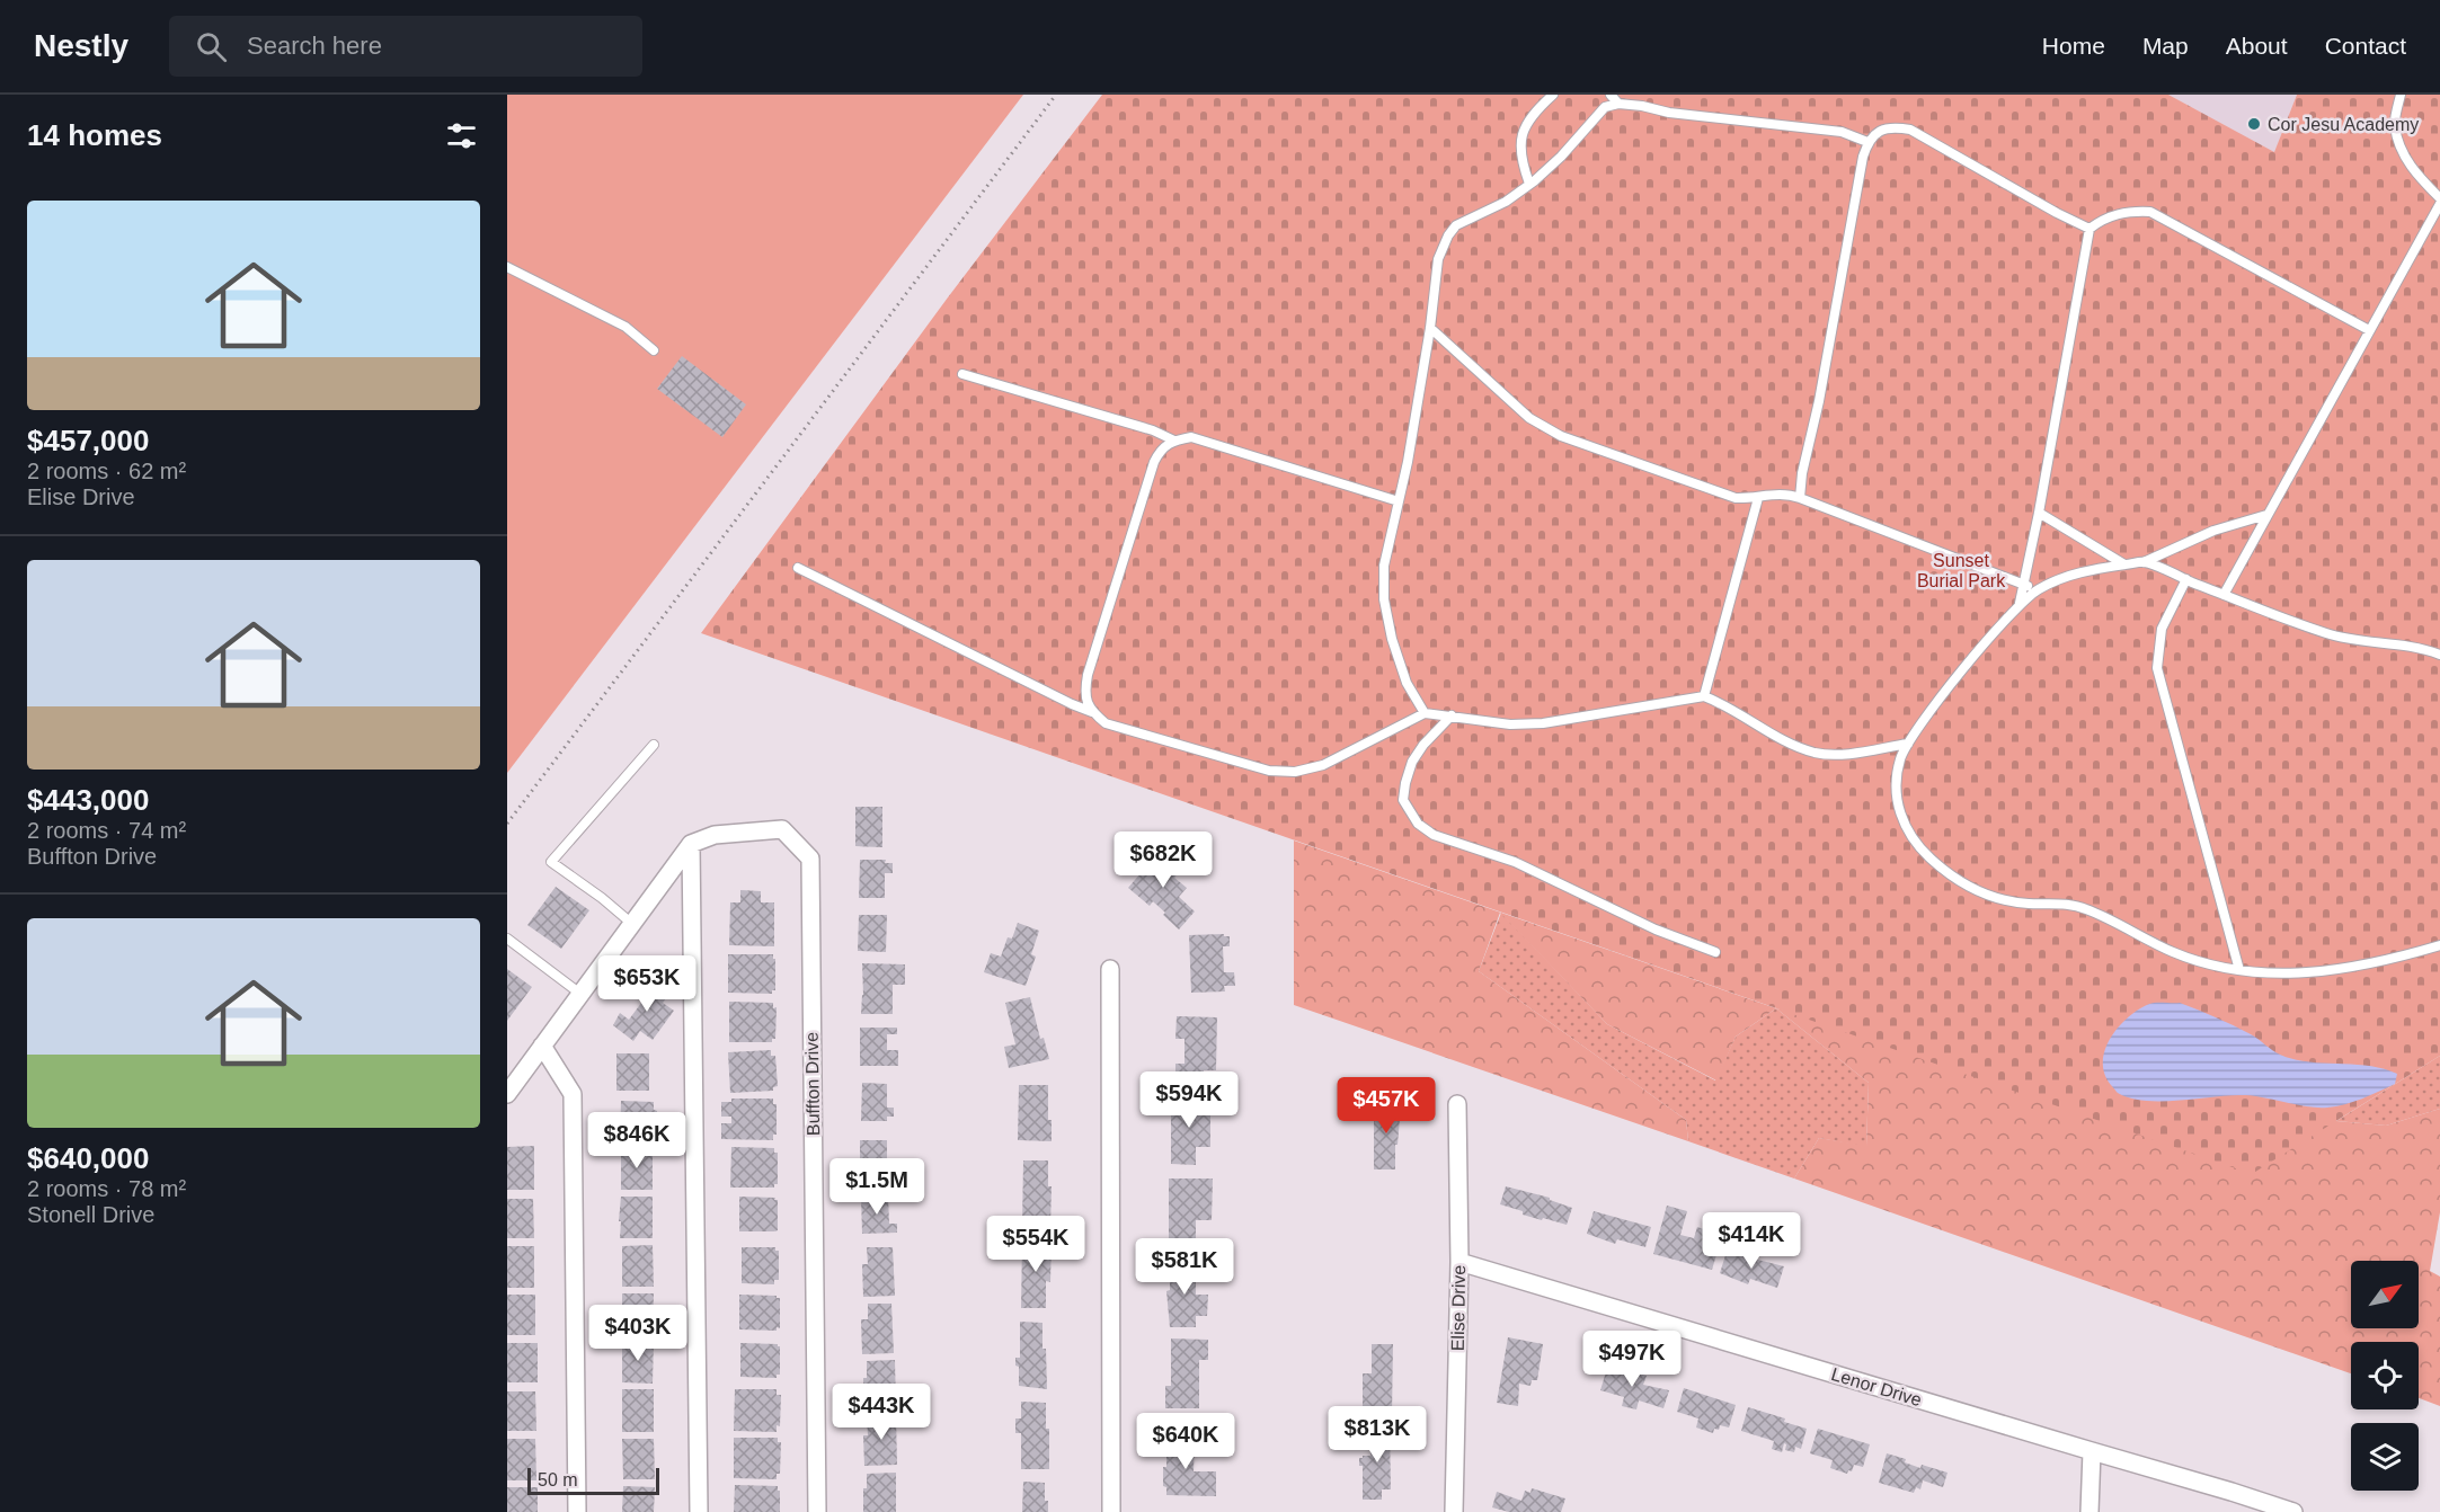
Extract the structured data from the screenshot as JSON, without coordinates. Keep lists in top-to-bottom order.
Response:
{
  "streets": {
    "street": ["Buffton Drive", "Elise Drive", "Lenor Drive"]
  },
  "crossings": [
    ["Elise Drive", "Lenor Drive"]
  ],
  "parks": ["Sunset Burial Park"],
  "places": ["Cor Jesu Academy"],
  "scale_bar": "50 m",
  "north": "top right",
  "page": {
    "header": "Nestly",
    "search": "Search here",
    "nav": [
      "Home",
      "Map",
      "About",
      "Contact"
    ],
    "heading": "14 homes",
    "list": [
      {
        "name": "$457,000",
        "note": "2 rooms · 62 m² · Elise Drive"
      },
      {
        "name": "$443,000",
        "note": "2 rooms · 74 m² · Buffton Drive"
      },
      {
        "name": "$640,000",
        "note": "2 rooms · 78 m² · Stonell Drive"
      }
    ],
    "price": [
      "$682K",
      "$653K",
      "$594K",
      "$457K",
      "$846K",
      "$1.5M",
      "$414K",
      "$554K",
      "$581K",
      "$403K",
      "$497K",
      "$443K",
      "$813K",
      "$640K"
    ],
    "scale": "50 m"
  }
}
